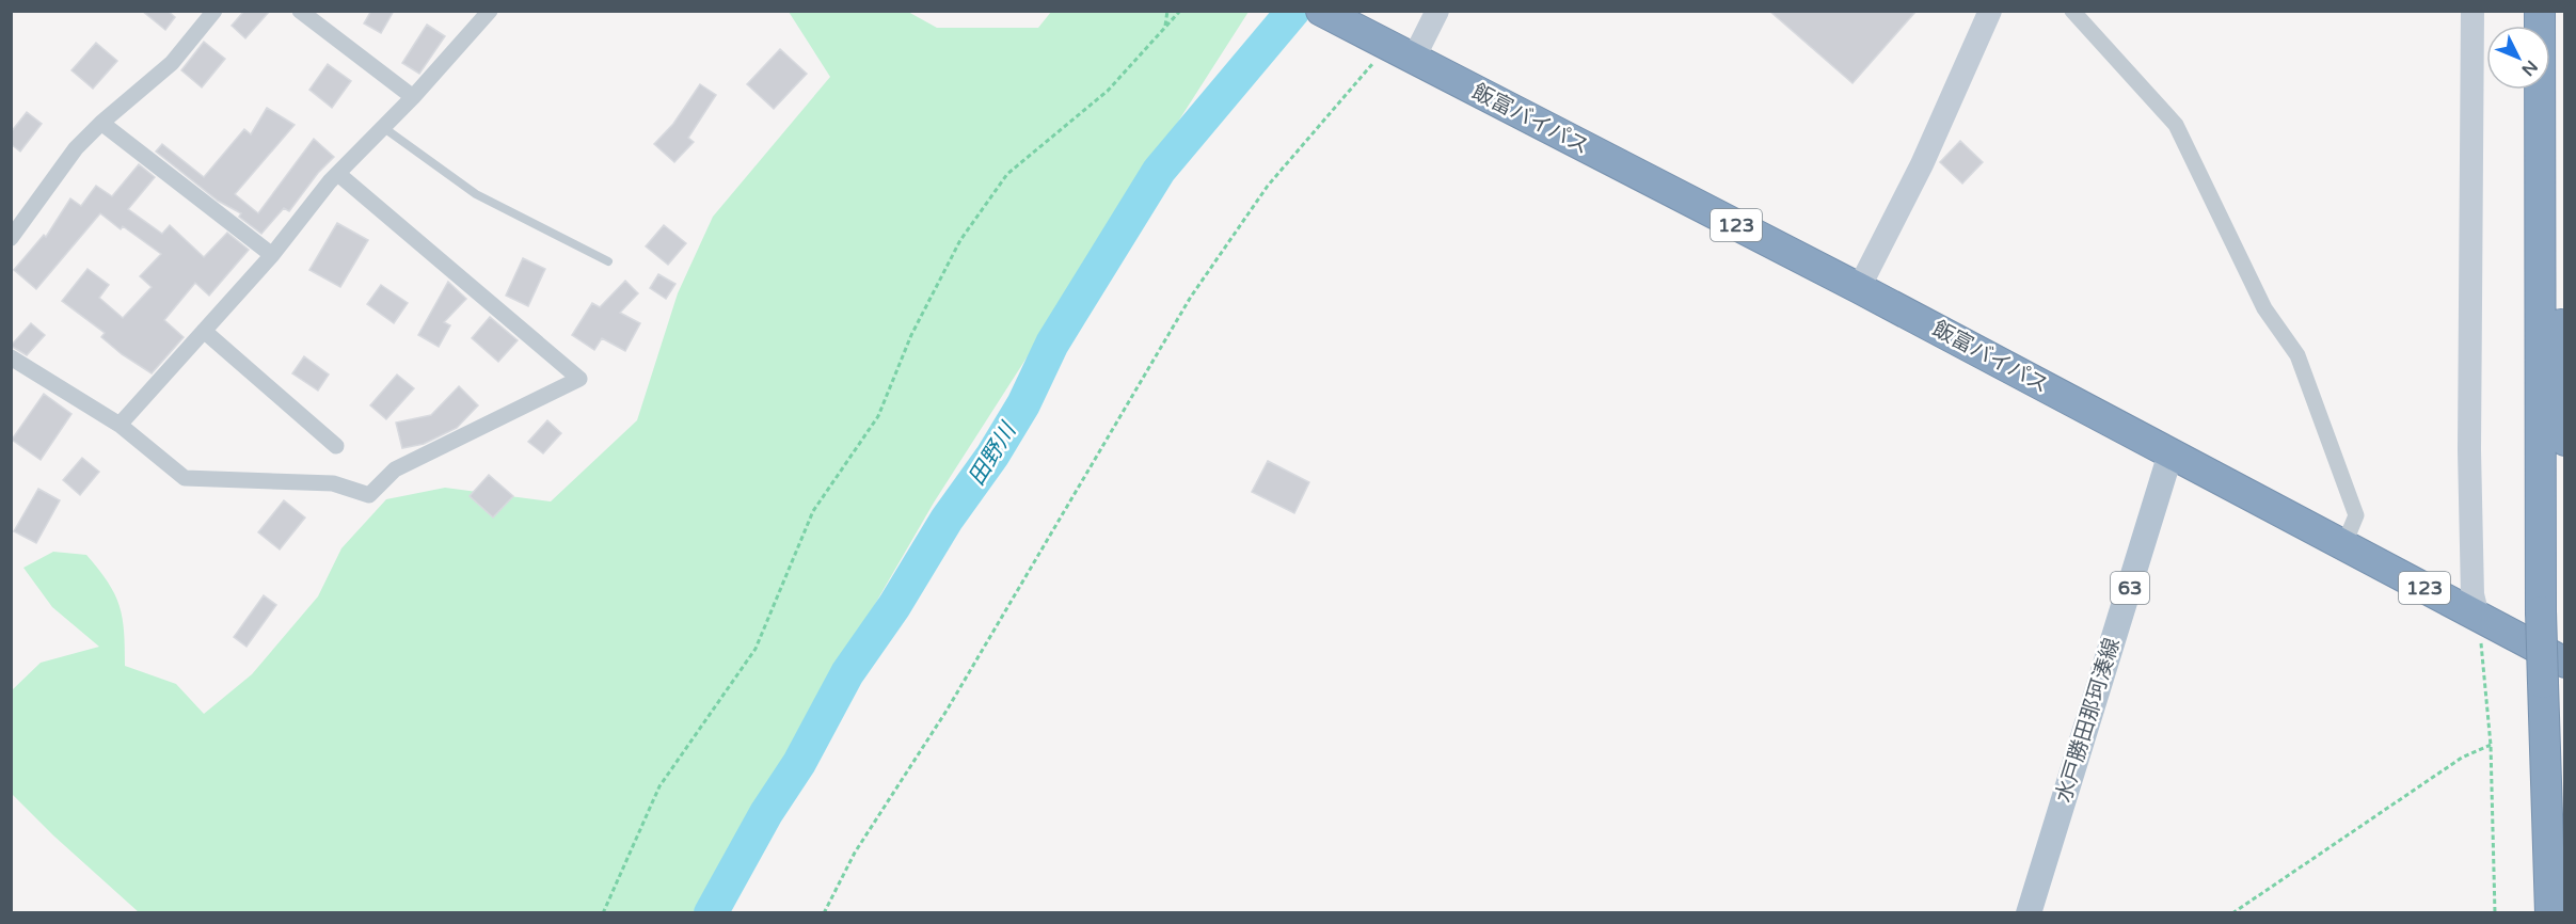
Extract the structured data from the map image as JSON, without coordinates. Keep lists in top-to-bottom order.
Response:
{
  "streets": {
    "highway": ["飯富バイパス", "123"],
    "main road": ["63", "水戸勝田那珂湊線"]
  },
  "crossings": [
    ["飯富バイパス", "123"],
    ["飯富バイパス", "水戸勝田那珂湊線"]
  ],
  "water": ["田野川"],
  "north": "bottom right"
}
